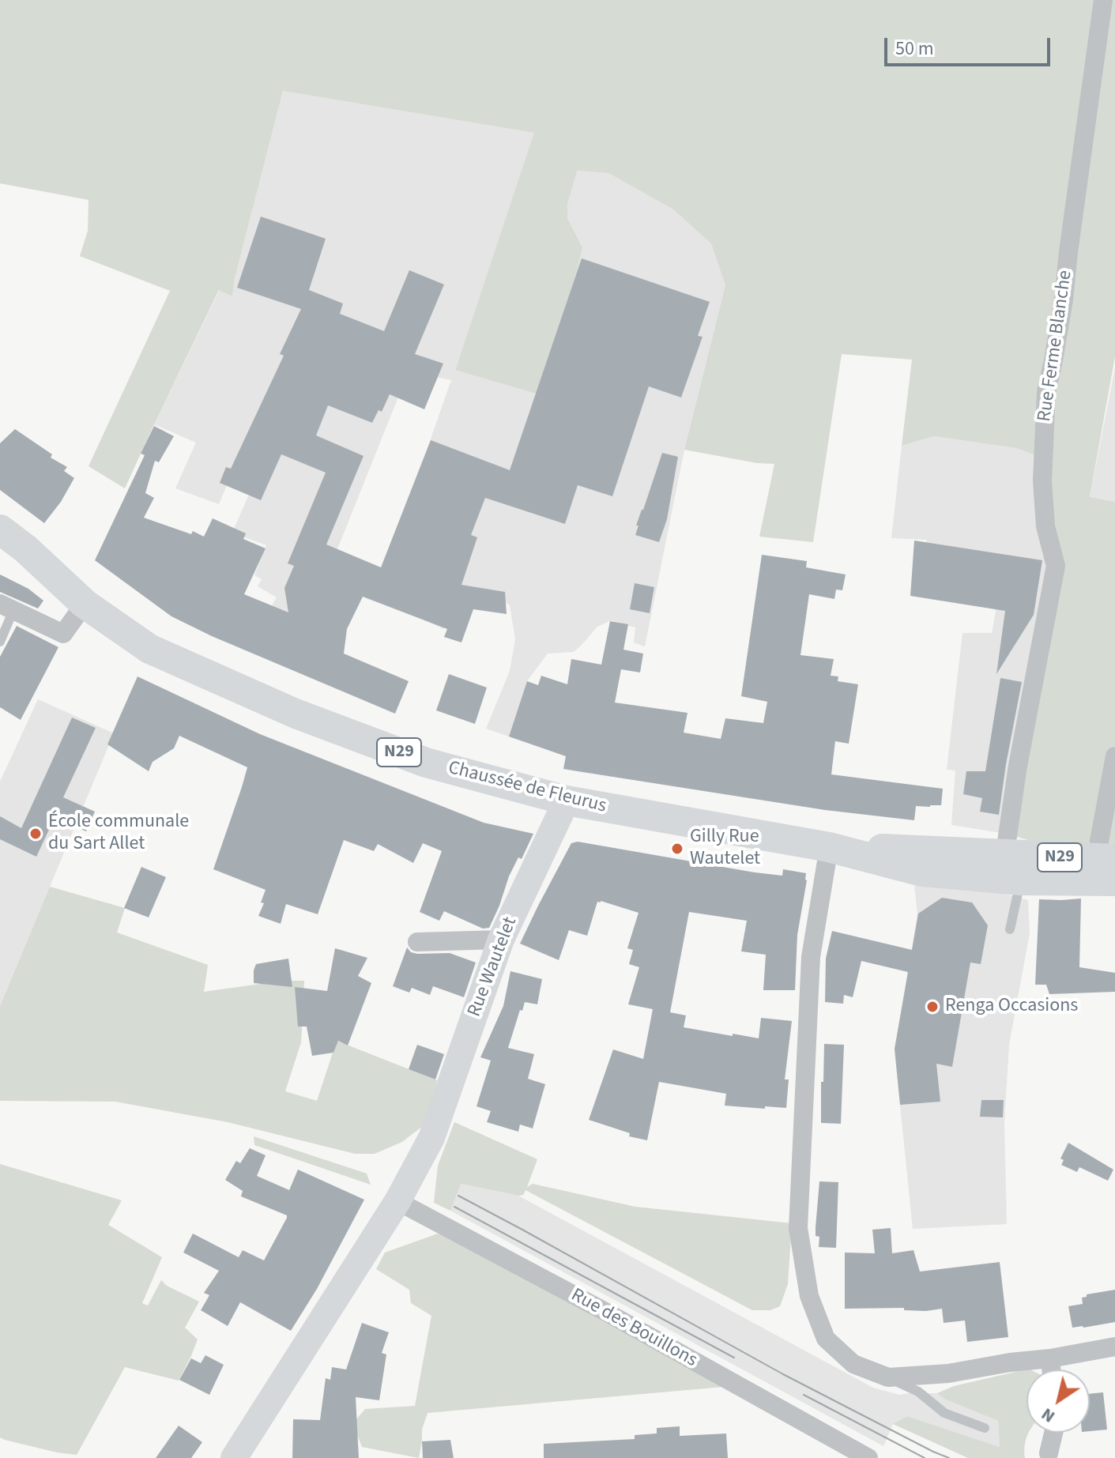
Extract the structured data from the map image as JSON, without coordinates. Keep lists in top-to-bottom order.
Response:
{
  "streets": {
    "main road": ["N29", "Chaussée de Fleurus"],
    "street": ["Rue Ferme Blanche", "Rue Wautelet", "Rue des Bouillons"]
  },
  "crossings": [
    ["Rue Ferme Blanche", "Chaussée de Fleurus"],
    ["Chaussée de Fleurus", "Rue Wautelet"],
    ["Rue Wautelet", "Rue des Bouillons"]
  ],
  "places": ["École communale du Sart Allet", "Gilly Rue Wautelet", "Renga Occasions"],
  "scale_bar": "50 m",
  "north": "bottom left"
}
